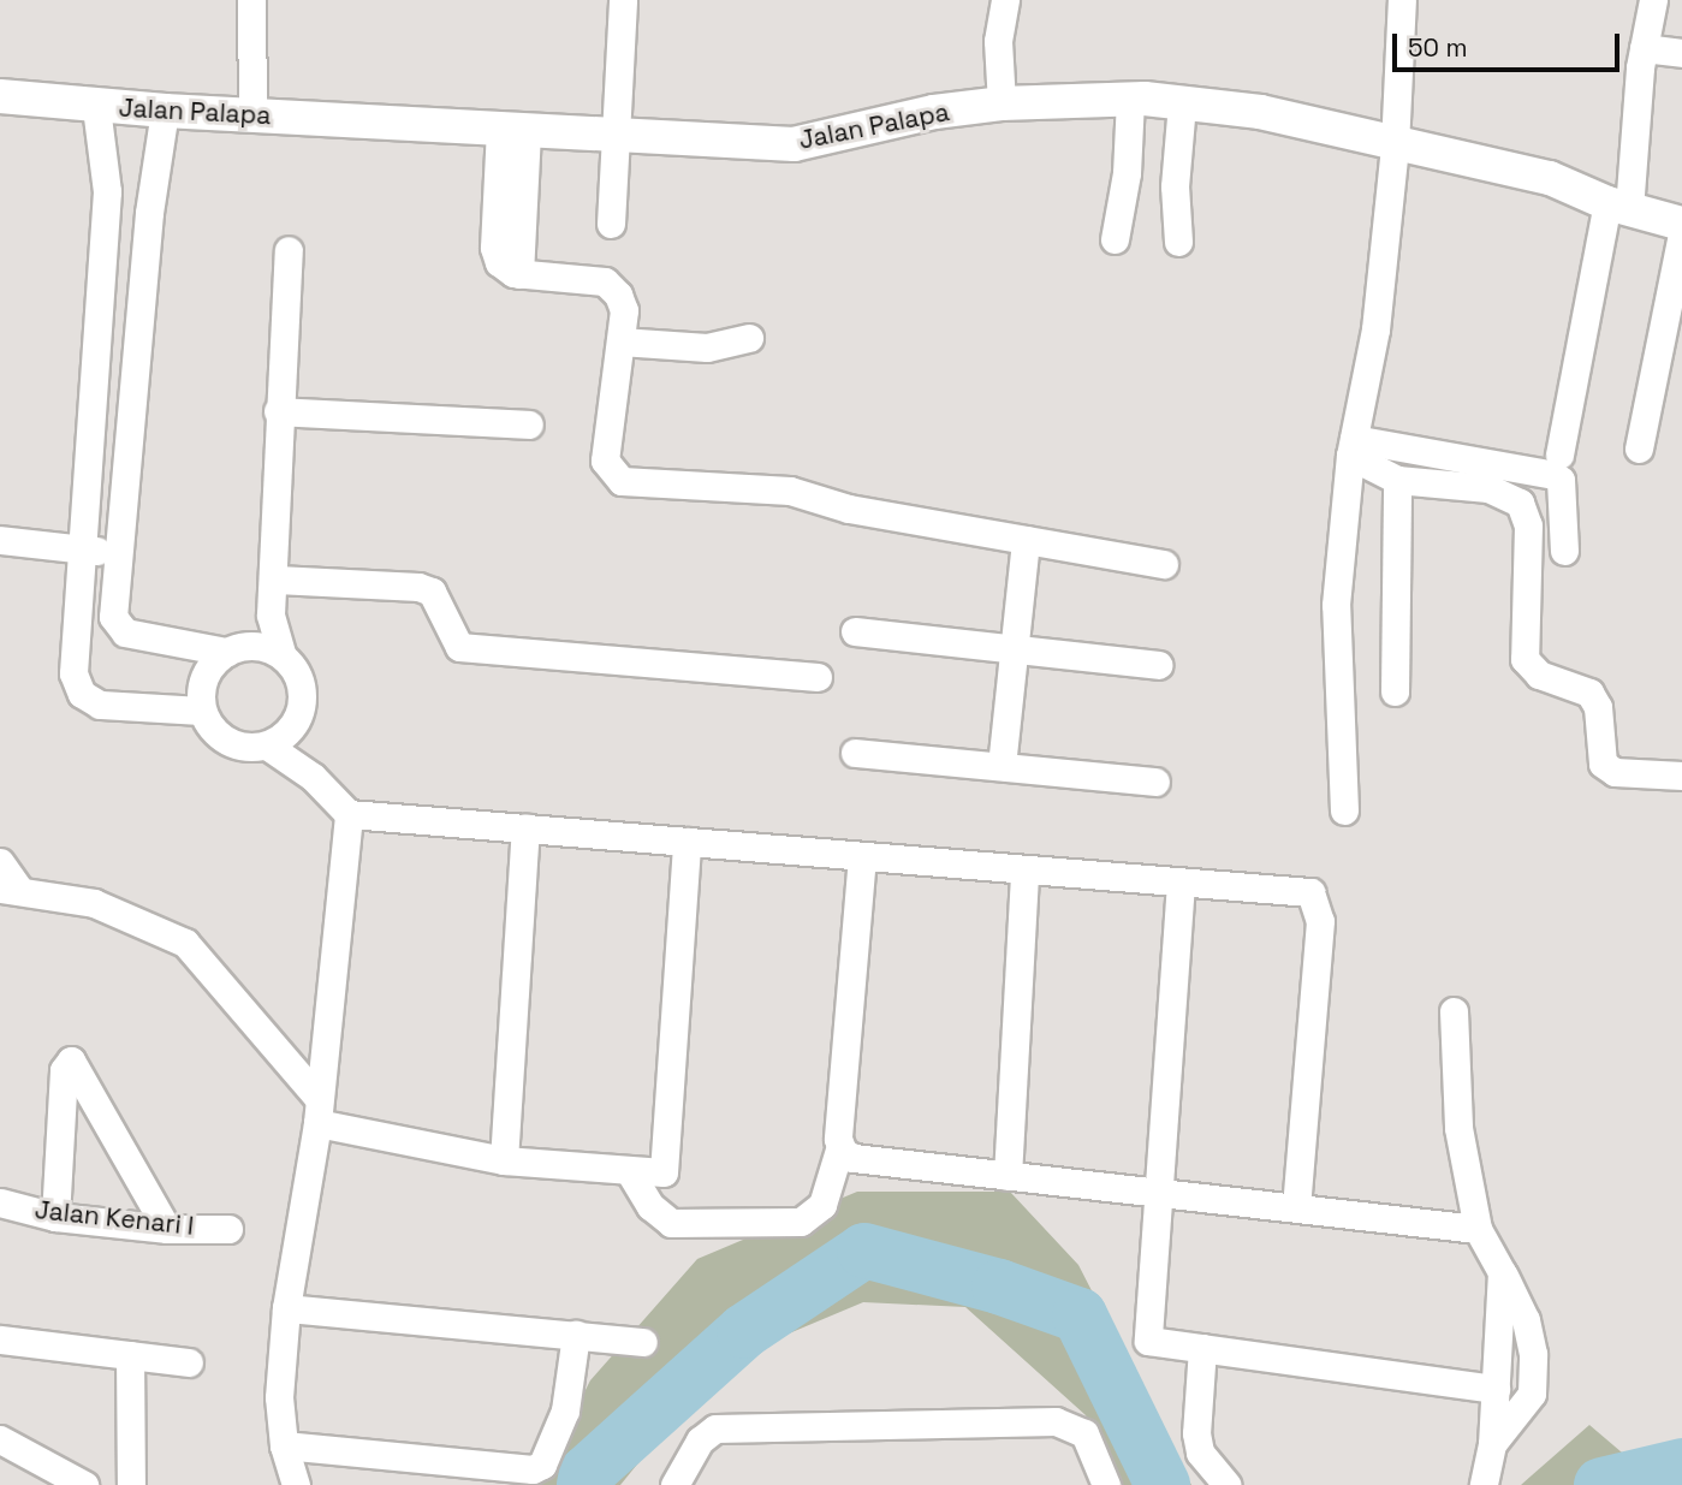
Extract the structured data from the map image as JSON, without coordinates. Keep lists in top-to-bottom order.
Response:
{
  "streets": {
    "street": ["Jalan Palapa", "Jalan Kenari I"]
  },
  "scale_bar": "50 m"
}
